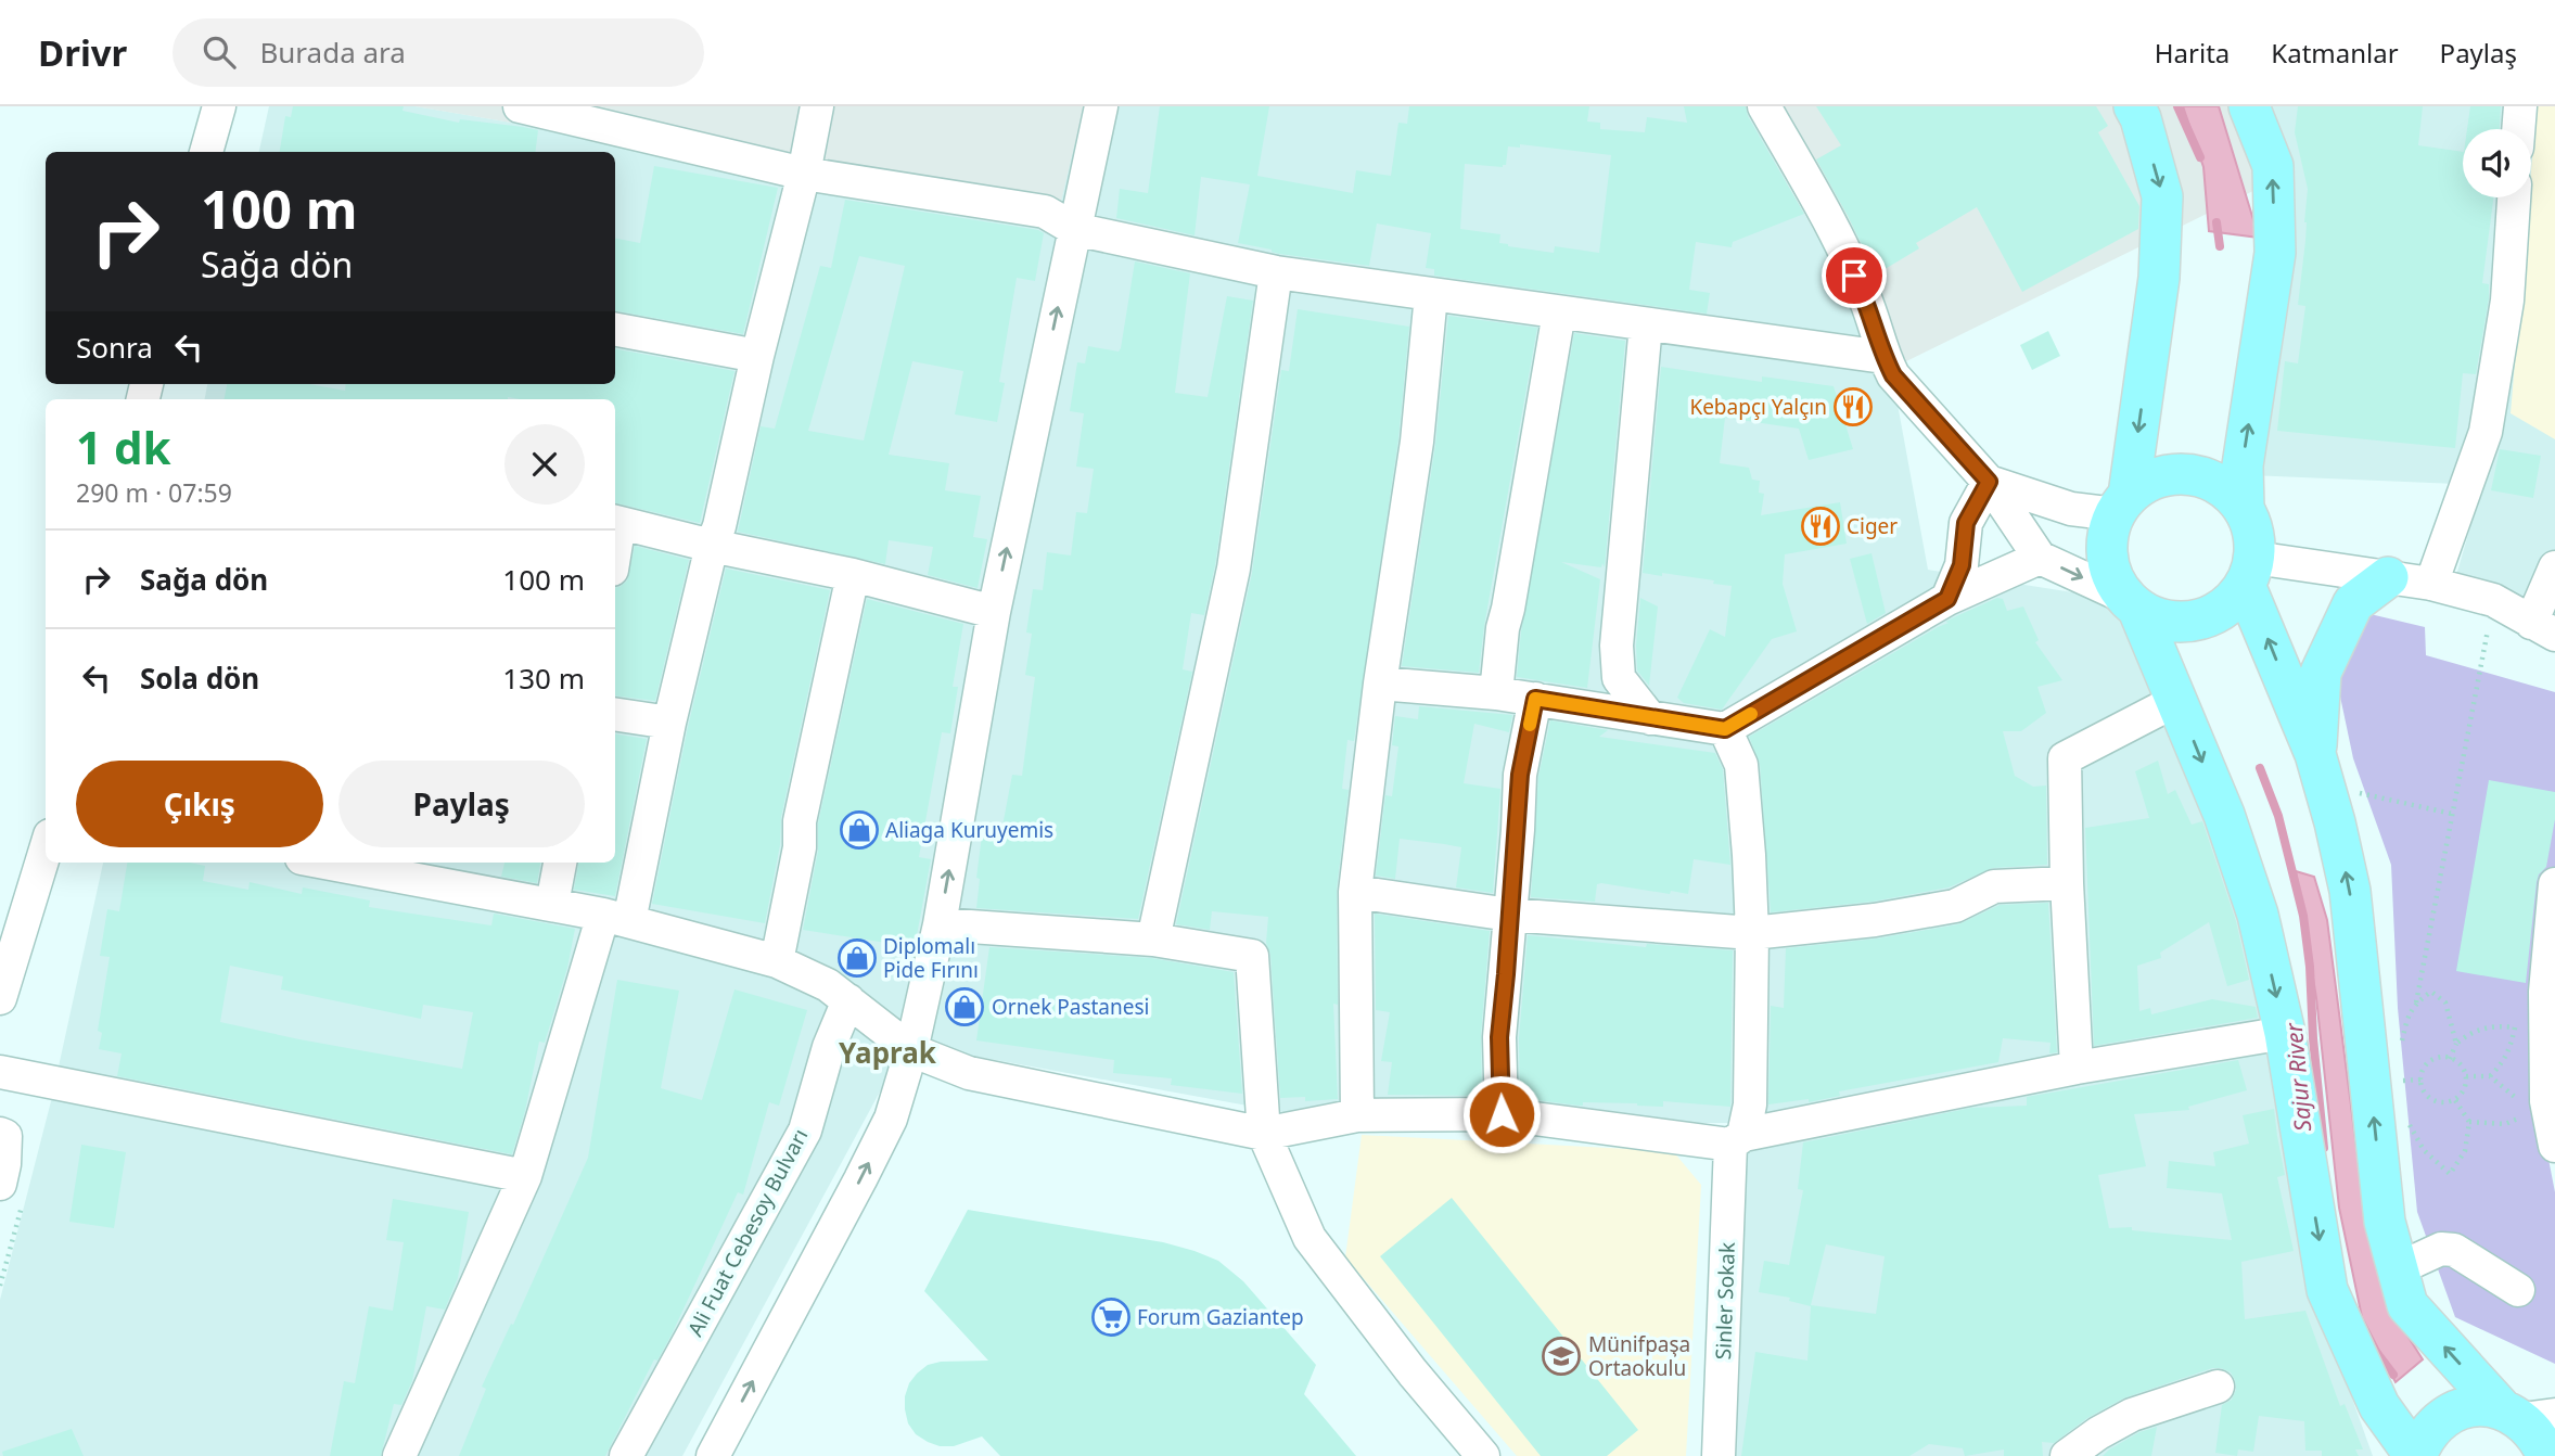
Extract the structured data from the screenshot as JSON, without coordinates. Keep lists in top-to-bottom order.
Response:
{
  "streets": {
    "street": ["Ali Fuat Cebesoy Bulvarı", "Sinler Sokak"]
  },
  "districts": ["Yaprak"],
  "water": ["Sajur River"],
  "places": {
    "restaurant": ["Kebapçı Yalçın", "Ciger"],
    "shop": ["Aliaga Kuruyemis", "Diplomalı Pide Fırını", "Ornek Pastanesi"],
    "supermarket": ["Forum Gaziantep"],
    "school or university": ["Münifpaşa Ortaokulu"]
  },
  "page": {
    "header": "Drivr",
    "search": "Burada ara",
    "nav": ["Harita", "Katmanlar", "Paylaş"],
    "turn": ["100 m", "Sağa dön"],
    "then": "Sonra",
    "heading": ["1 dk", "290 m · 07:59"],
    "list": [
      {
        "name": "Sağa dön",
        "value": "100 m"
      },
      {
        "name": "Sola dön",
        "value": "130 m"
      }
    ],
    "buttons": ["Çıkış", "Paylaş"]
  }
}
